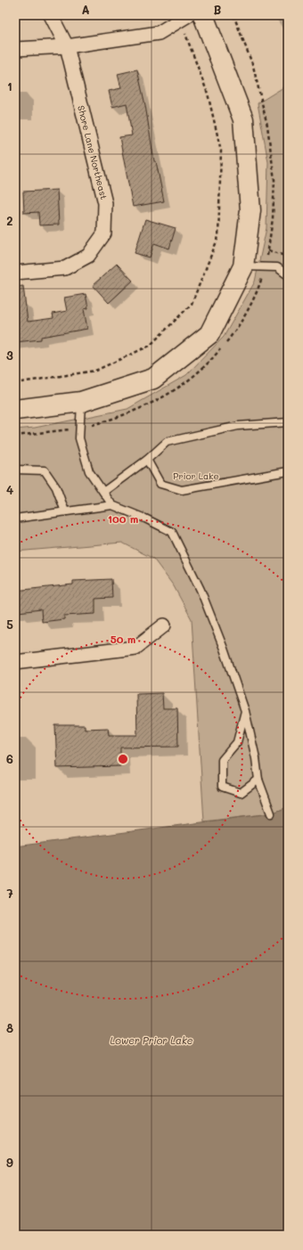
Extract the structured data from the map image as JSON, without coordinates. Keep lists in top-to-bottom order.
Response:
{
  "streets": {
    "street": ["Shore Lane Northeast"]
  },
  "water": ["Lower Prior Lake"],
  "parks": ["Prior Lake"],
  "grid": {
    "columns": ["A", "B"],
    "rows": [
      "1",
      "2",
      "3",
      "4",
      "5",
      "6",
      "7",
      "8",
      "9"
    ]
  },
  "rings": ["100 m", "50 m"]
}
